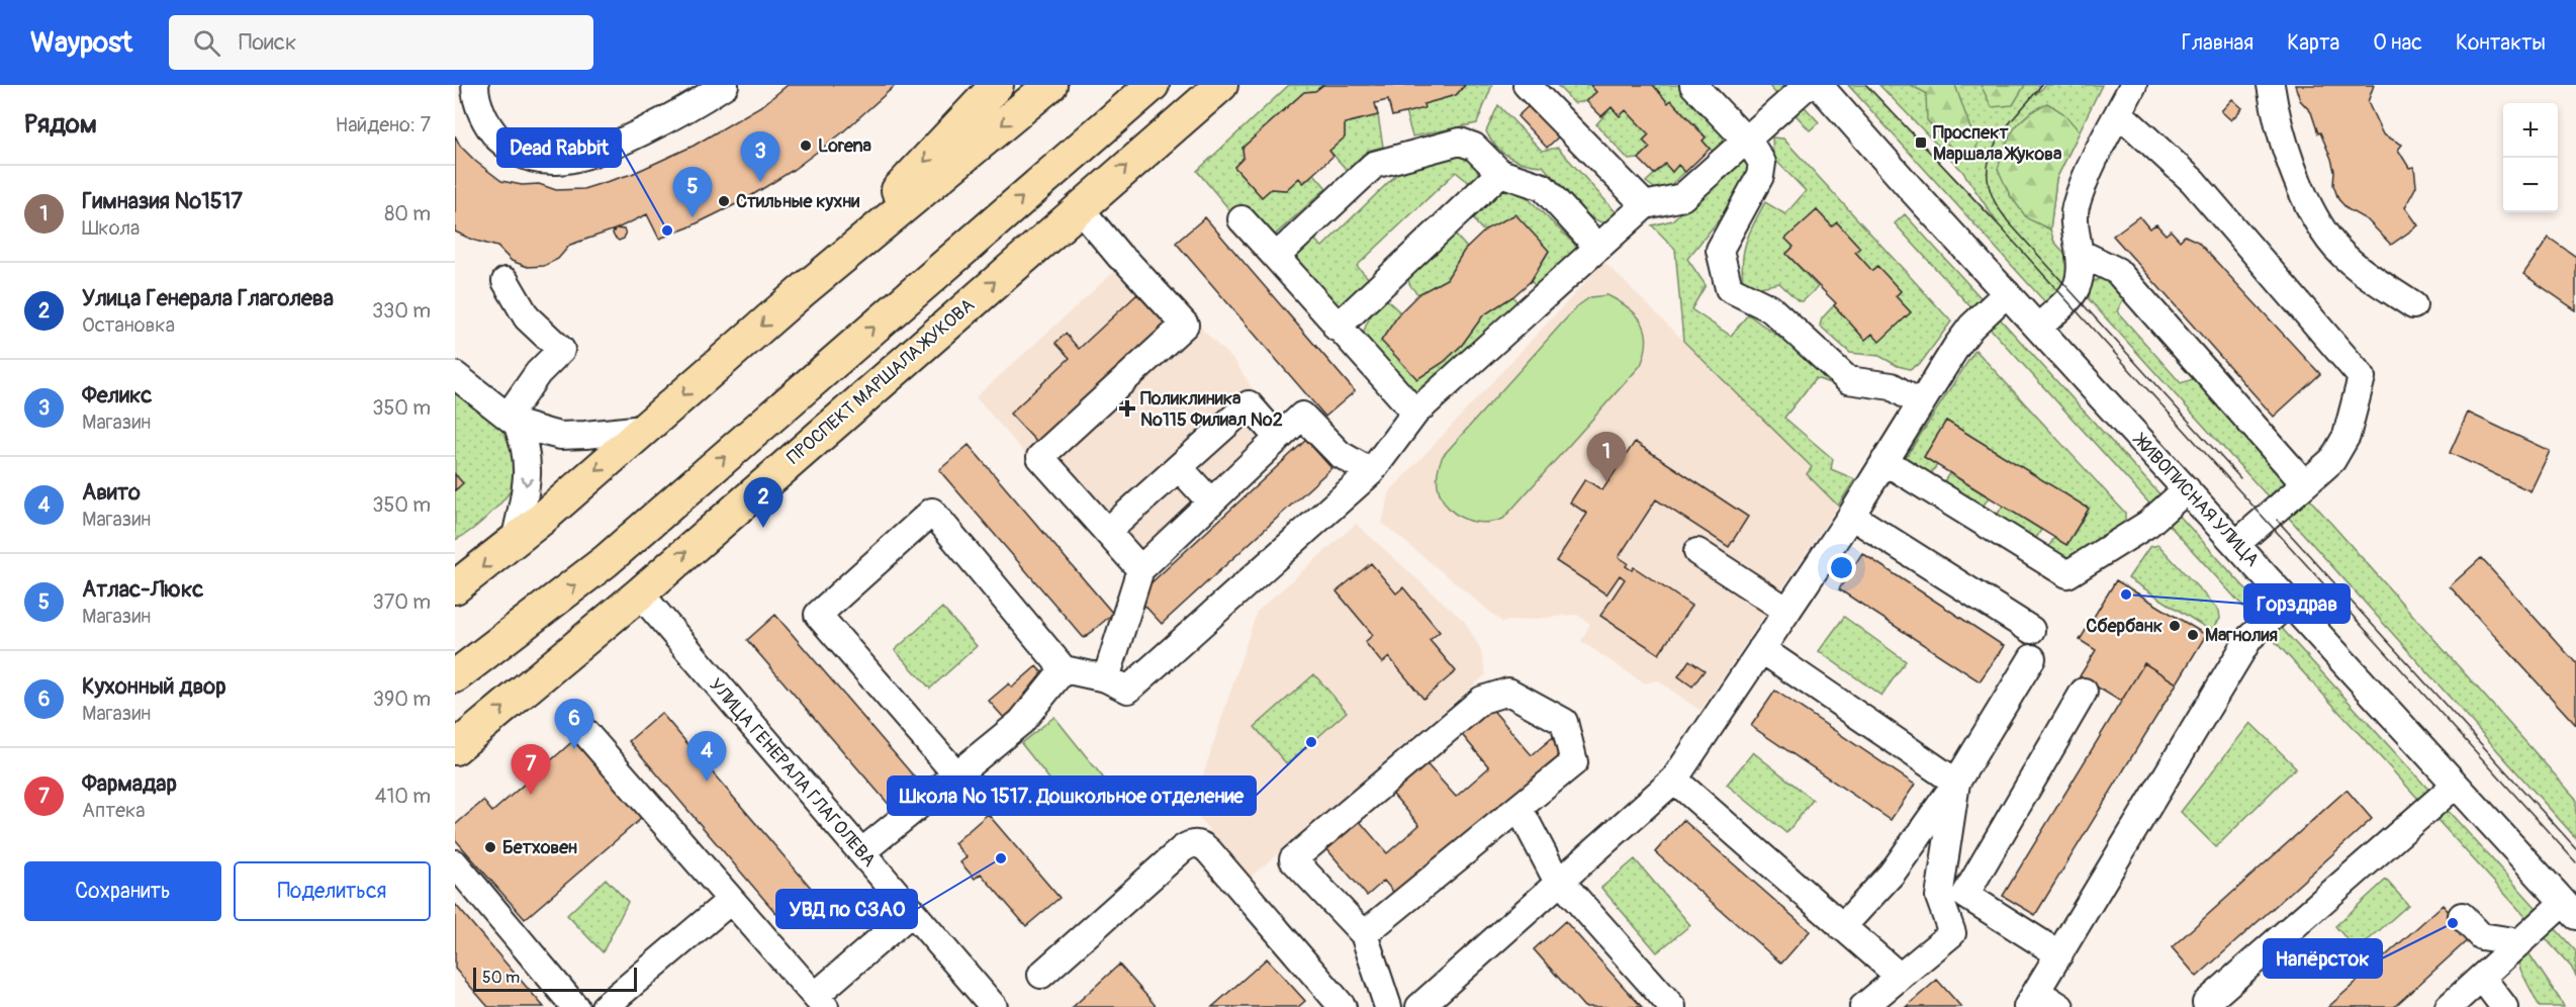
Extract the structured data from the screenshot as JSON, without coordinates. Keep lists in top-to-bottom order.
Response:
{
  "streets": {
    "main road": ["ПРОСПЕКТ МАРШАЛА ЖУКОВА"],
    "street": ["ЖИВОПИСНАЯ УЛИЦА", "УЛИЦА ГЕНЕРАЛА ГЛАГОЛЕВА"]
  },
  "crossings": [
    ["ПРОСПЕКТ МАРШАЛА ЖУКОВА", "УЛИЦА ГЕНЕРАЛА ГЛАГОЛЕВА"]
  ],
  "places": {
    "transit": ["Проспект Маршала Жукова"],
    "other": [
      "Lorena",
      "Стильные кухни",
      "Dead Rabbit",
      "Горздрав",
      "Сбербанк",
      "Магнолия",
      "Школа № 1517. Дошкольное отделение",
      "Бетховен",
      "УВД по СЗАО",
      "Напёрсток"
    ],
    "health": ["Поликлиника №115 Филиал №2"]
  },
  "scale_bar": "50 m",
  "page": {
    "header": "Waypost",
    "search": "Поиск",
    "nav": [
      "Главная",
      "Карта",
      "О нас",
      "Контакты"
    ],
    "heading": ["Рядом", "Найдено: 7"],
    "map_buttons": ["+", "−"],
    "pins": [
      "3",
      "5",
      "1",
      "2",
      "6",
      "4",
      "7"
    ],
    "list": [
      {
        "mark": "1",
        "name": "Гимназия №1517",
        "note": "Школа",
        "value": "80 m"
      },
      {
        "mark": "2",
        "name": "Улица Генерала Глаголева",
        "note": "Остановка",
        "value": "330 m"
      },
      {
        "mark": "3",
        "name": "Феликс",
        "note": "Магазин",
        "value": "350 m"
      },
      {
        "mark": "4",
        "name": "Авито",
        "note": "Магазин",
        "value": "350 m"
      },
      {
        "mark": "5",
        "name": "Атлас-Люкс",
        "note": "Магазин",
        "value": "370 m"
      },
      {
        "mark": "6",
        "name": "Кухонный двор",
        "note": "Магазин",
        "value": "390 m"
      },
      {
        "mark": "7",
        "name": "Фармадар",
        "note": "Аптека",
        "value": "410 m"
      }
    ],
    "buttons": ["Сохранить", "Поделиться"],
    "scale": "50 m"
  }
}
